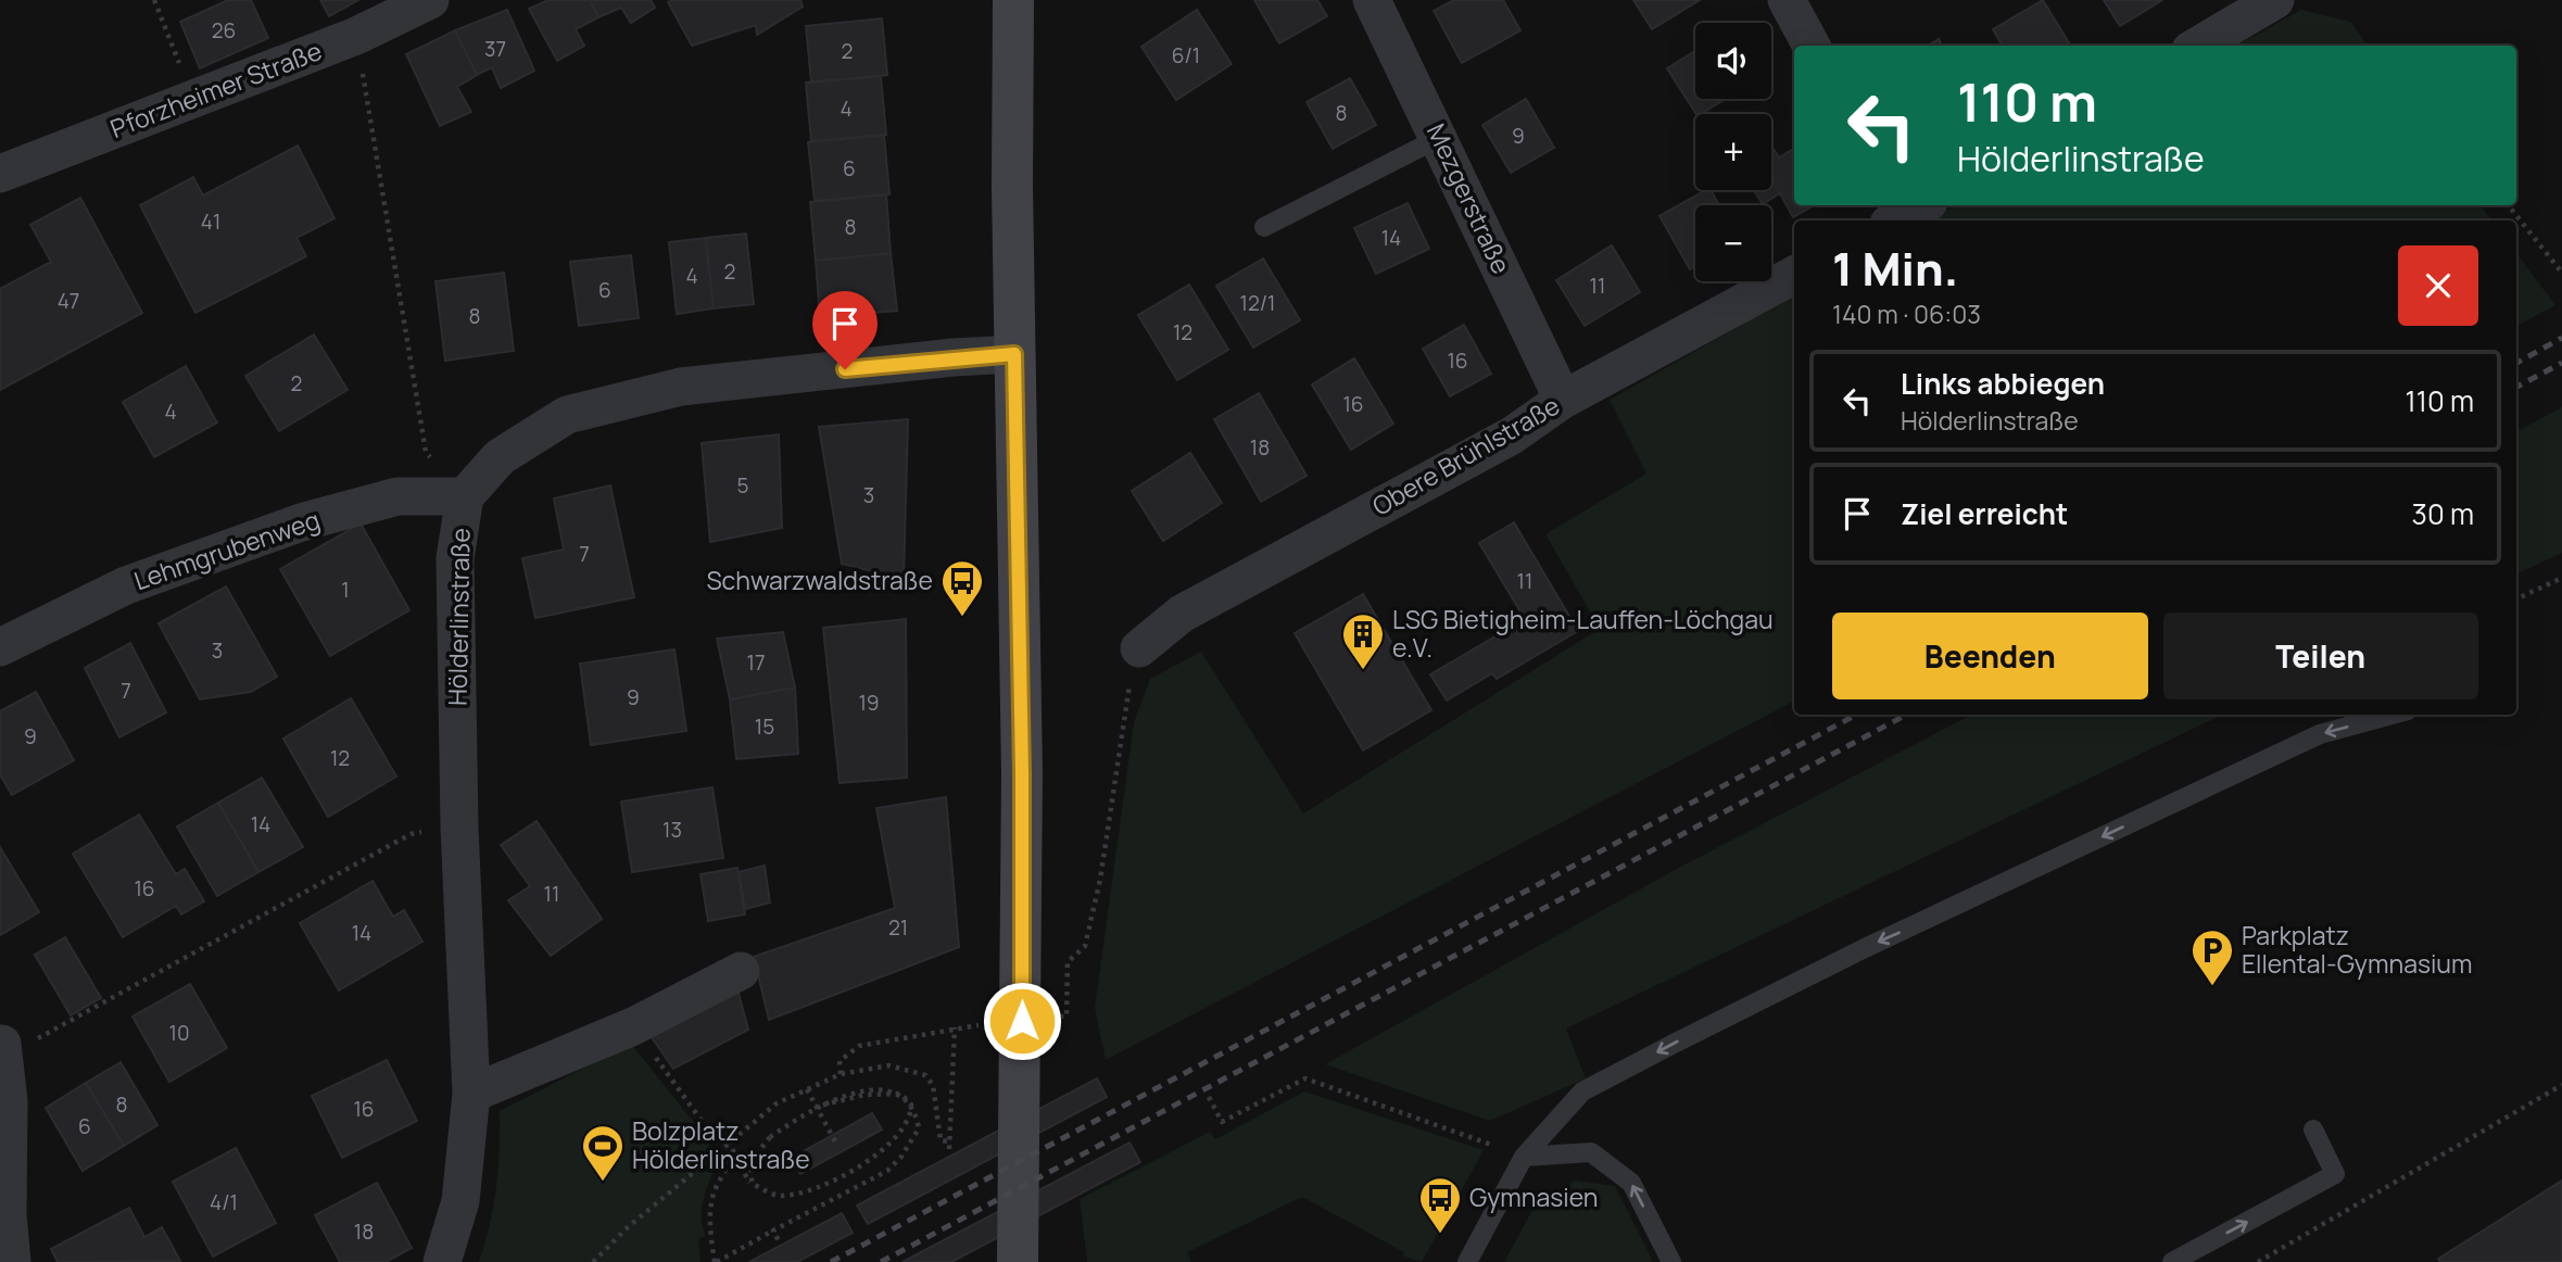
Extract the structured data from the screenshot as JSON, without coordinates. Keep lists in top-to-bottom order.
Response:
{
  "streets": {
    "street": [
      "Pforzheimer Straße",
      "Mezgerstraße",
      "Obere Brühlstraße",
      "Lehmgrubenweg",
      "Hölderlinstraße"
    ]
  },
  "crossings": [
    ["Mezgerstraße", "Obere Brühlstraße"],
    ["Lehmgrubenweg", "Hölderlinstraße"]
  ],
  "places": {
    "bus stop": ["Schwarzwaldstraße", "Gymnasien"],
    "building": ["LSG Bietigheim-Lauffen-Löchgau e.V."],
    "parking": ["Parkplatz Ellental-Gymnasium"],
    "sports": ["Bolzplatz Hölderlinstraße"]
  },
  "house_numbers": [
    "26",
    "37",
    "2",
    "6/1",
    "4",
    "8",
    "9",
    "6",
    "41",
    "8",
    "14",
    "2",
    "4",
    "11",
    "6",
    "47",
    "12/1",
    "8",
    "12",
    "16",
    "2",
    "16",
    "4",
    "18",
    "5",
    "3",
    "7",
    "11",
    "1",
    "3",
    "17",
    "7",
    "9",
    "19",
    "15",
    "9",
    "12",
    "14",
    "13",
    "16",
    "11",
    "21",
    "14",
    "10",
    "8",
    "16",
    "6",
    "4/1",
    "18"
  ],
  "page": {
    "map_buttons": ["+", "−"],
    "turn": ["110 m", "Hölderlinstraße"],
    "heading": ["1 Min.", "140 m · 06:03"],
    "list": [
      {
        "name": "Links abbiegen",
        "note": "Hölderlinstraße",
        "value": "110 m"
      },
      {
        "name": "Ziel erreicht",
        "value": "30 m"
      }
    ],
    "buttons": ["Beenden", "Teilen"]
  }
}
